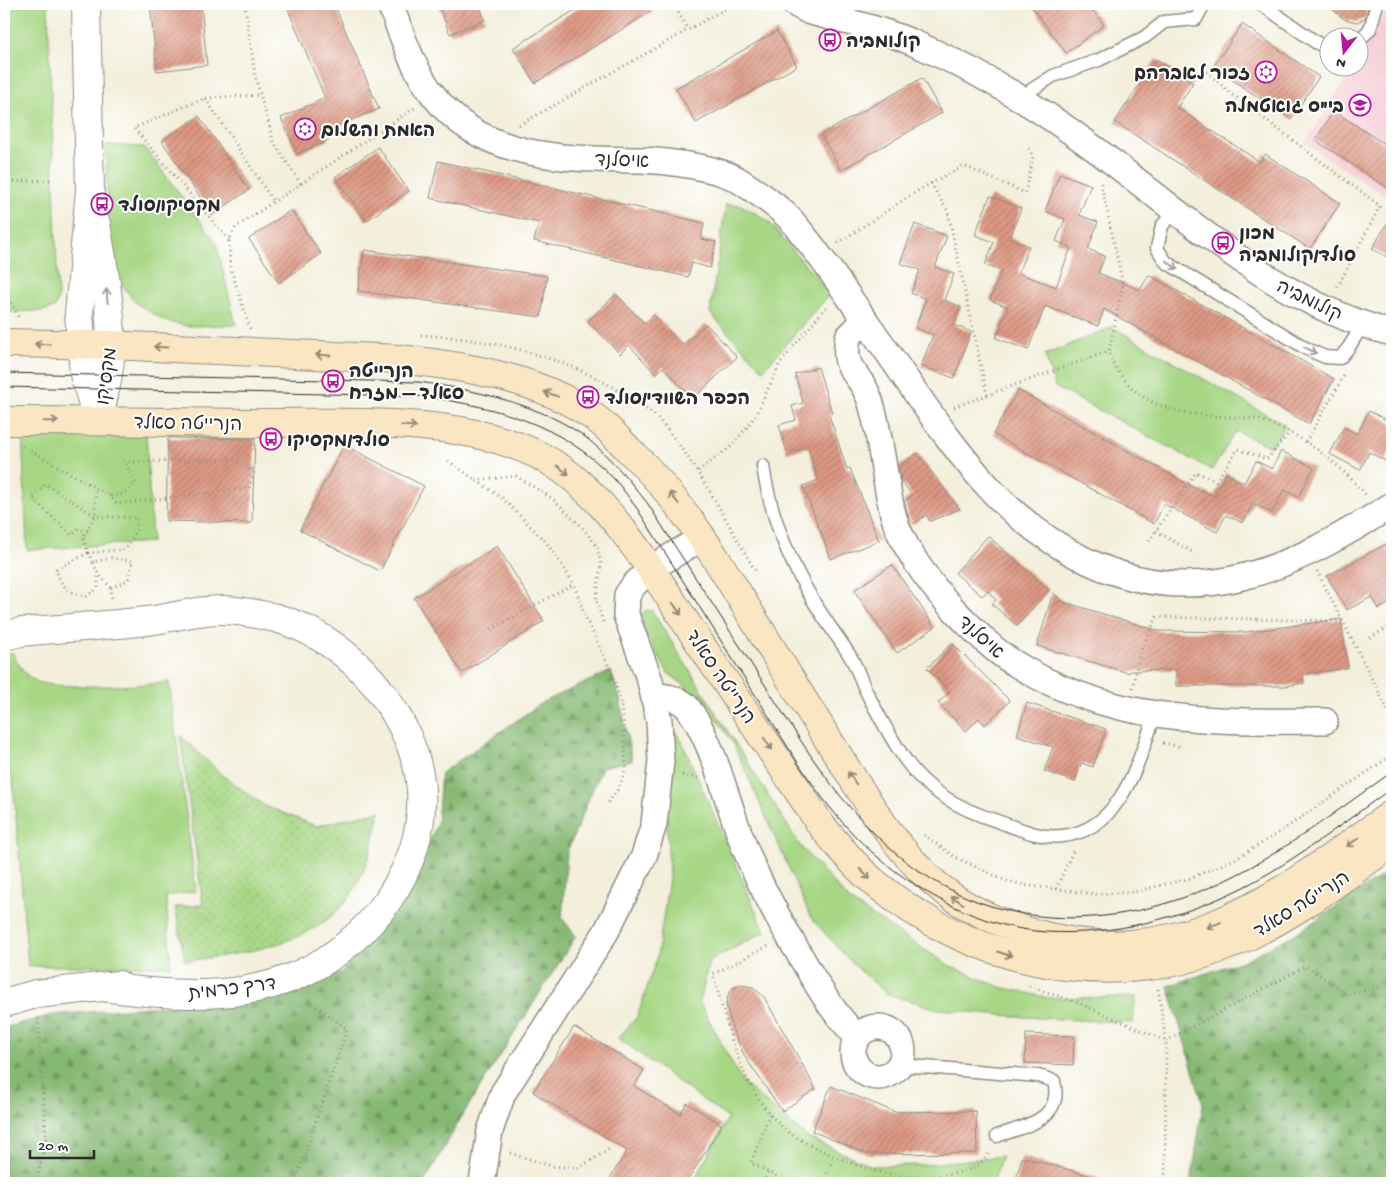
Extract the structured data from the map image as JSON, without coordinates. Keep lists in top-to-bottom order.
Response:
{
  "streets": {
    "main road": ["הנרייטה סאלד"],
    "street": [
      "איסלנד",
      "קולומביה",
      "מקסיקו",
      "דרך כרמית"
    ]
  },
  "crossings": [
    ["מקסיקו", "הנרייטה סאלד"]
  ],
  "places": {
    "bus stop": [
      "קולומביה",
      "מקסיקו/סולד",
      "מכון סולד/קולומביה",
      "הנרייטה סאלד – מזרח",
      "הכפר השוודי/סולד",
      "סולד/מקסיקו"
    ],
    "synagogue": ["זכור לאברהם", "האמת והשלום"],
    "school or university": ["בי\"ס גואטמלה"]
  },
  "scale_bar": "20 m",
  "north": "bottom"
}
